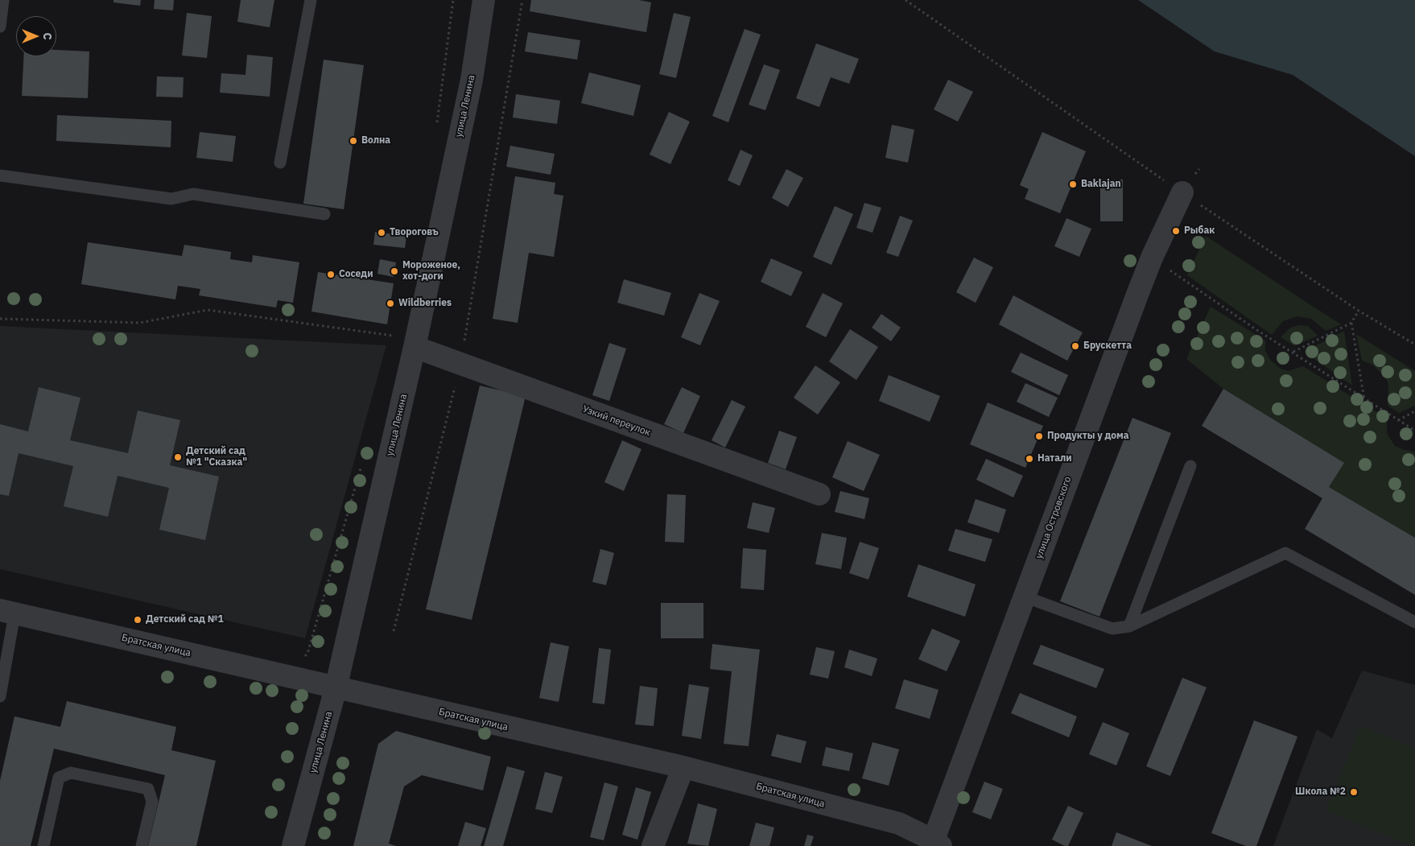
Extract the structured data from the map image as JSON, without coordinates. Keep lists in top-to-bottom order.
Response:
{
  "streets": {
    "street": [
      "улица Ленина",
      "Узкий переулок",
      "улица Островского",
      "Братская улица"
    ]
  },
  "crossings": [
    ["улица Ленина", "Узкий переулок"],
    ["улица Ленина", "Братская улица"],
    ["улица Островского", "Братская улица"]
  ],
  "places": [
    "Волна",
    "Baklajan",
    "Рыбак",
    "Твороговъ",
    "Мороженое, хот-доги",
    "Соседи",
    "Wildberries",
    "Брускетта",
    "Продукты у дома",
    "Детский сад №1 \"Сказка\"",
    "Натали",
    "Детский сад №1",
    "Школа №2"
  ],
  "north": "right"
}
